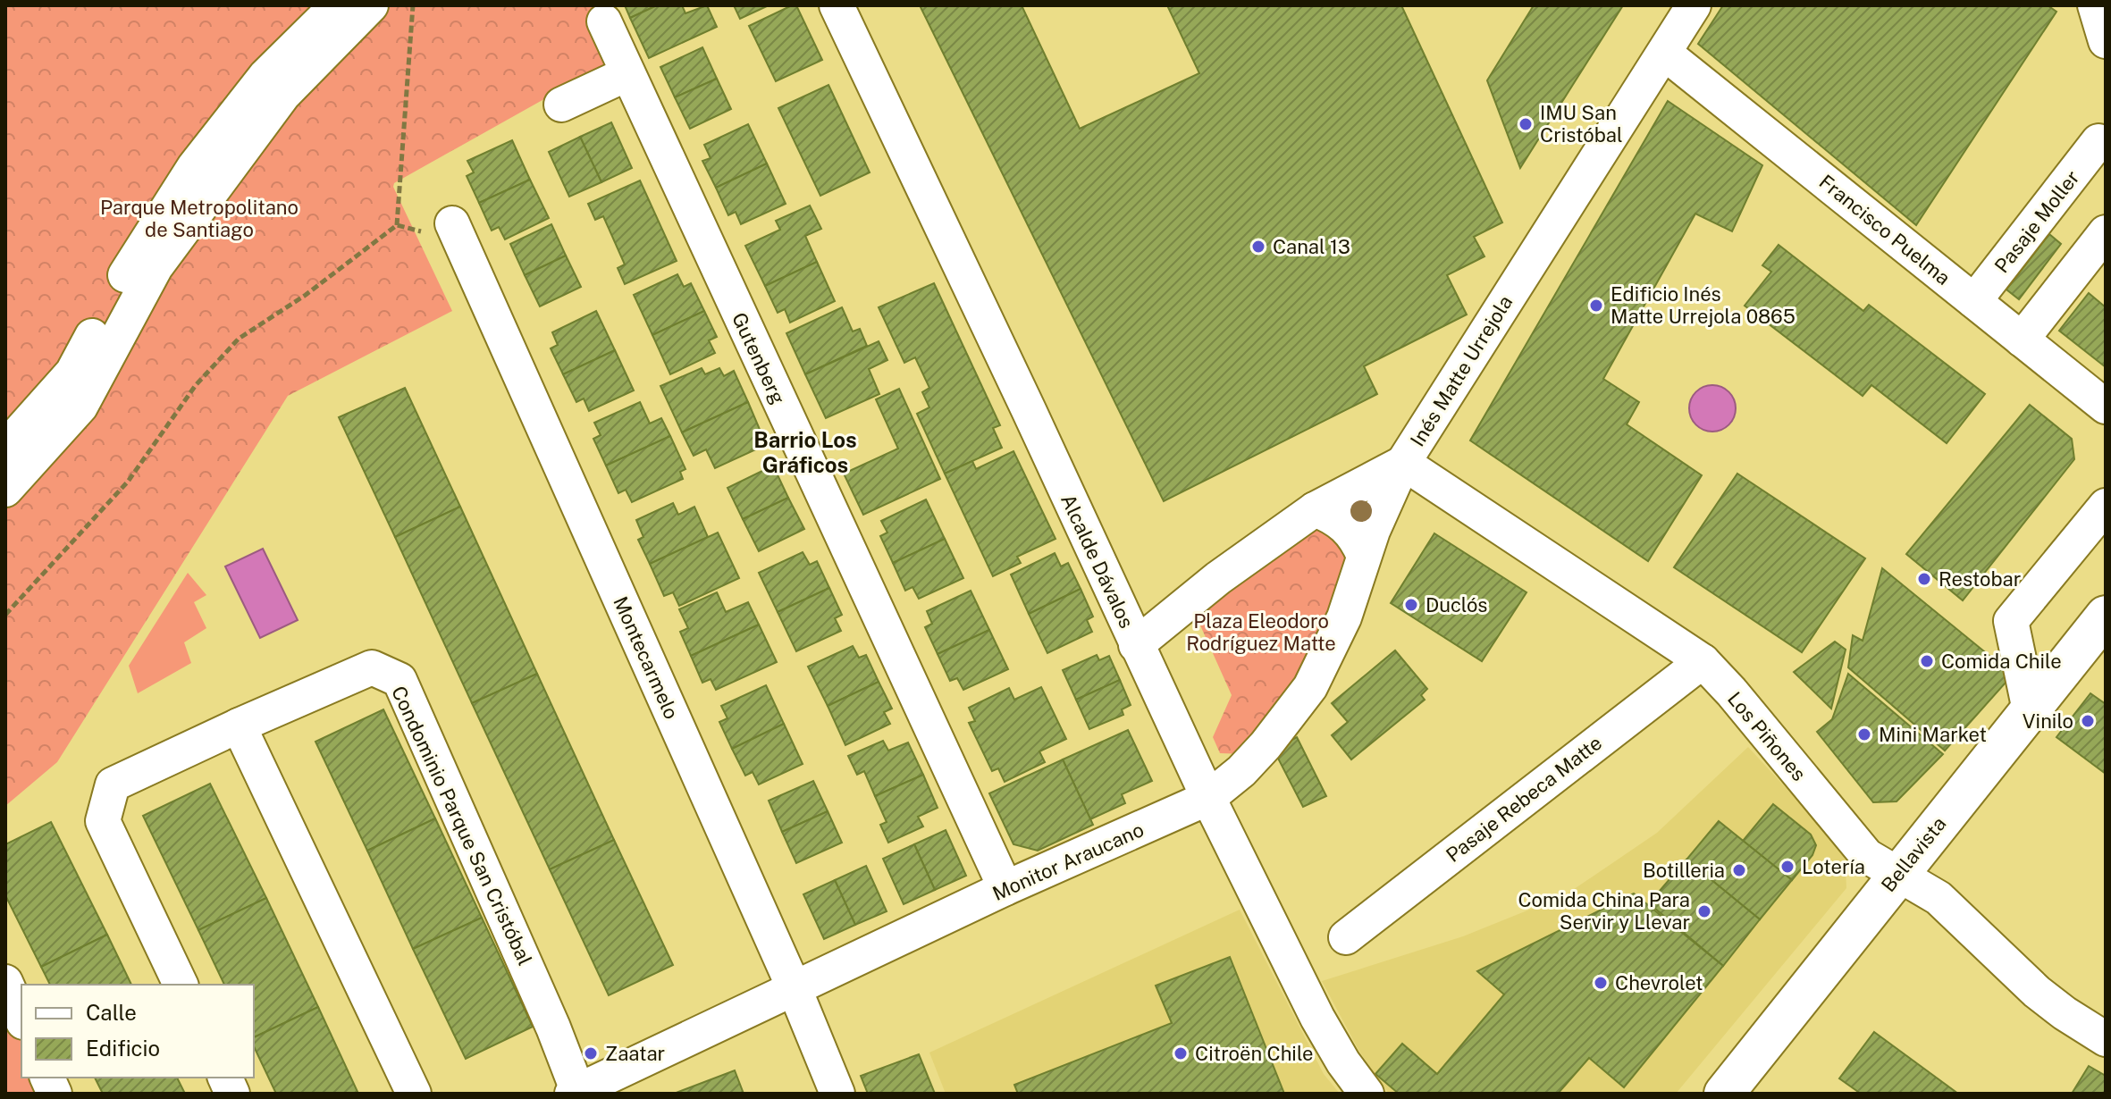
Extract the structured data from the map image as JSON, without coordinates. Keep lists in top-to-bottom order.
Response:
{
  "streets": {
    "main road": ["Bellavista"],
    "street": [
      "Pasaje Moller",
      "Francisco Puelma",
      "Gutenberg",
      "Inés Matte Urrejola",
      "Alcalde Dávalos",
      "Montecarmelo",
      "Los Piñones",
      "Pasaje Rebeca Matte",
      "Condominio Parque San Cristóbal",
      "Monitor Araucano"
    ]
  },
  "crossings": [
    ["Pasaje Moller", "Francisco Puelma"],
    ["Francisco Puelma", "Inés Matte Urrejola"],
    ["Gutenberg", "Monitor Araucano"],
    ["Inés Matte Urrejola", "Alcalde Dávalos"],
    ["Inés Matte Urrejola", "Los Piñones"],
    ["Inés Matte Urrejola", "Monitor Araucano"],
    ["Alcalde Dávalos", "Monitor Araucano"],
    ["Montecarmelo", "Monitor Araucano"],
    ["Los Piñones", "Pasaje Rebeca Matte"],
    ["Los Piñones", "Bellavista"],
    ["Los Piñones", "Monitor Araucano"],
    ["Condominio Parque San Cristóbal", "Monitor Araucano"]
  ],
  "districts": ["Barrio Los Gráficos"],
  "parks": ["Parque Metropolitano de Santiago", "Plaza Eleodoro Rodríguez Matte"],
  "places": [
    "IMU San Cristóbal",
    "Canal 13",
    "Edificio Inés Matte Urrejola 0865",
    "Restobar",
    "Duclós",
    "Comida Chile",
    "Vinilo",
    "Mini Market",
    "Lotería",
    "Botilleria",
    "Comida China Para Servir y Llevar",
    "Chevrolet",
    "Zaatar",
    "Citroën Chile"
  ],
  "legend": ["Calle", "Edificio"]
}
